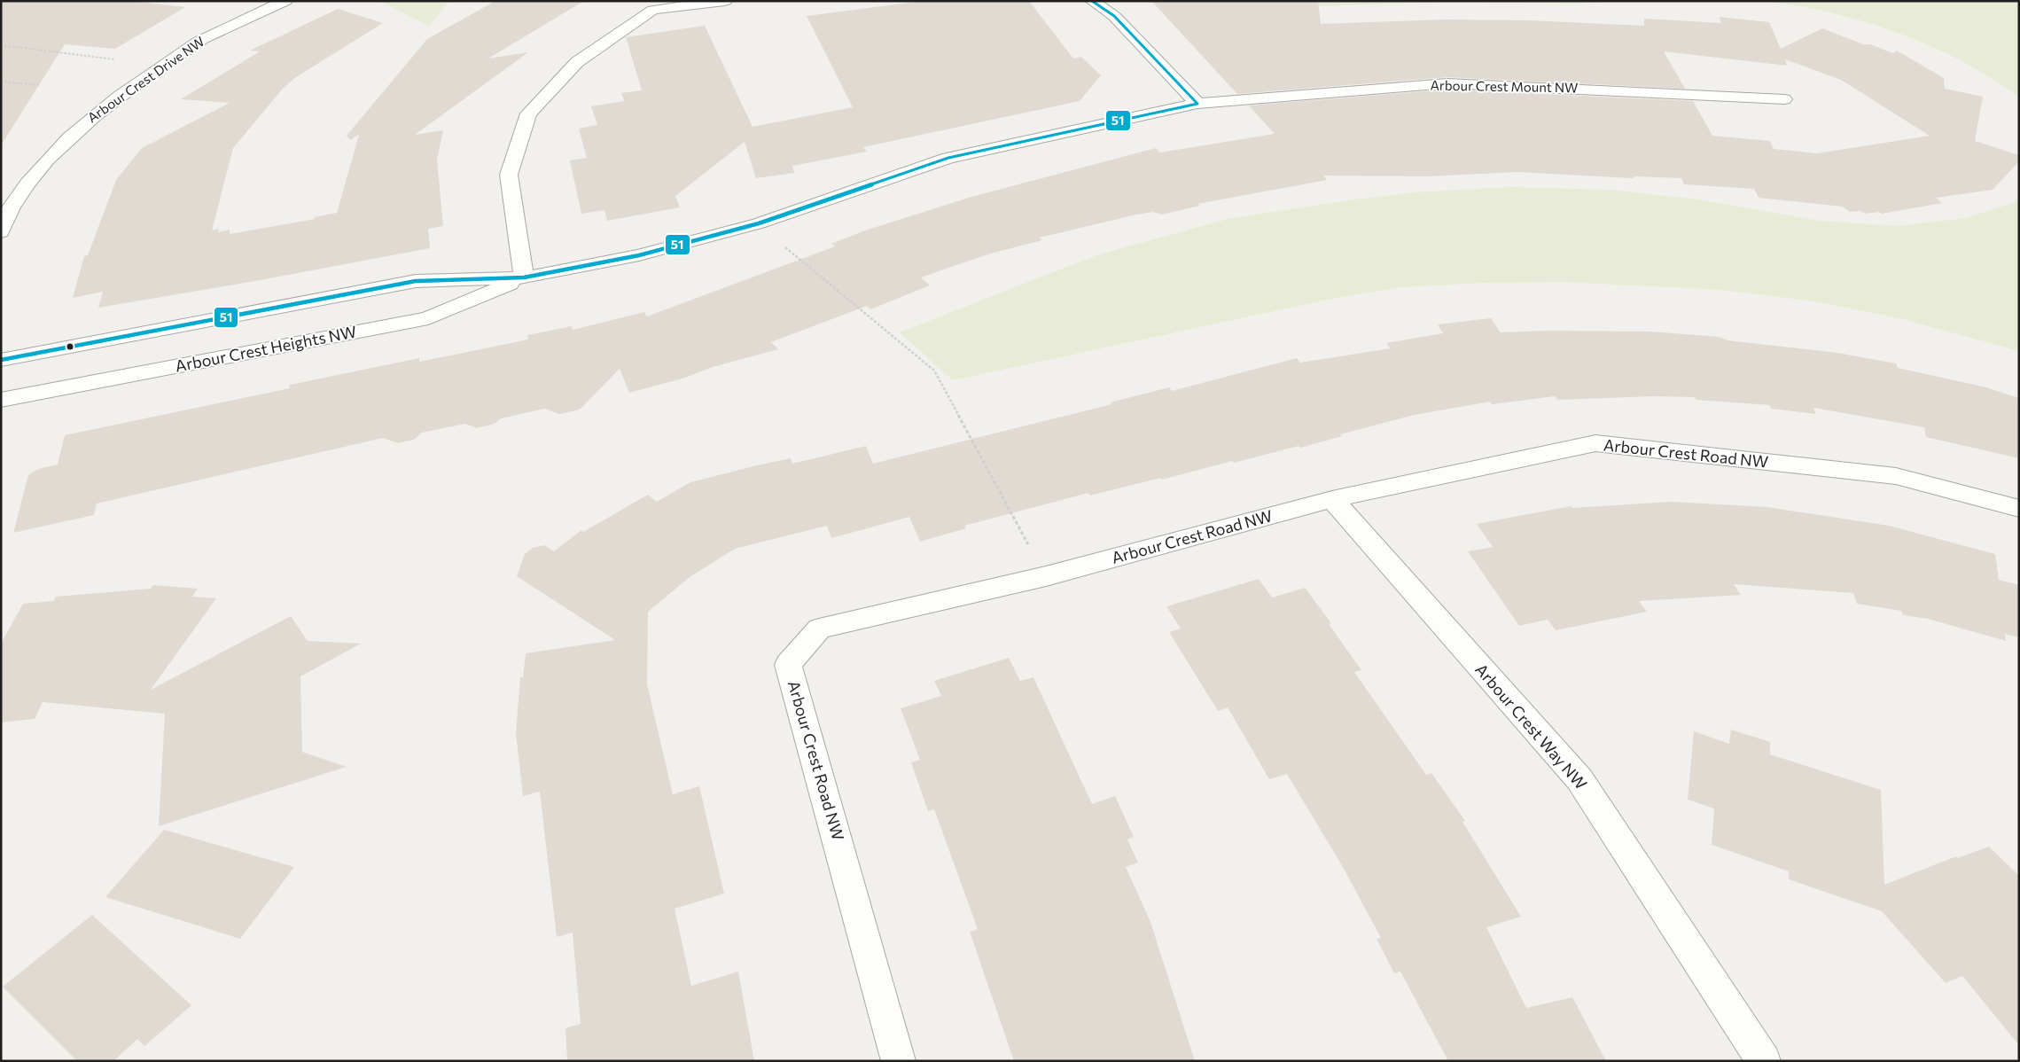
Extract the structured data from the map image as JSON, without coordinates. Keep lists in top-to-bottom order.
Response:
{
  "streets": {
    "street": [
      "Arbour Crest Drive NW",
      "Arbour Crest Mount NW",
      "Arbour Crest Heights NW",
      "Arbour Crest Road NW",
      "Arbour Crest Way NW"
    ]
  },
  "crossings": [
    ["Arbour Crest Mount NW", "Arbour Crest Heights NW"],
    ["Arbour Crest Road NW", "Arbour Crest Way NW"]
  ],
  "lines": ["transit line 51"]
}
